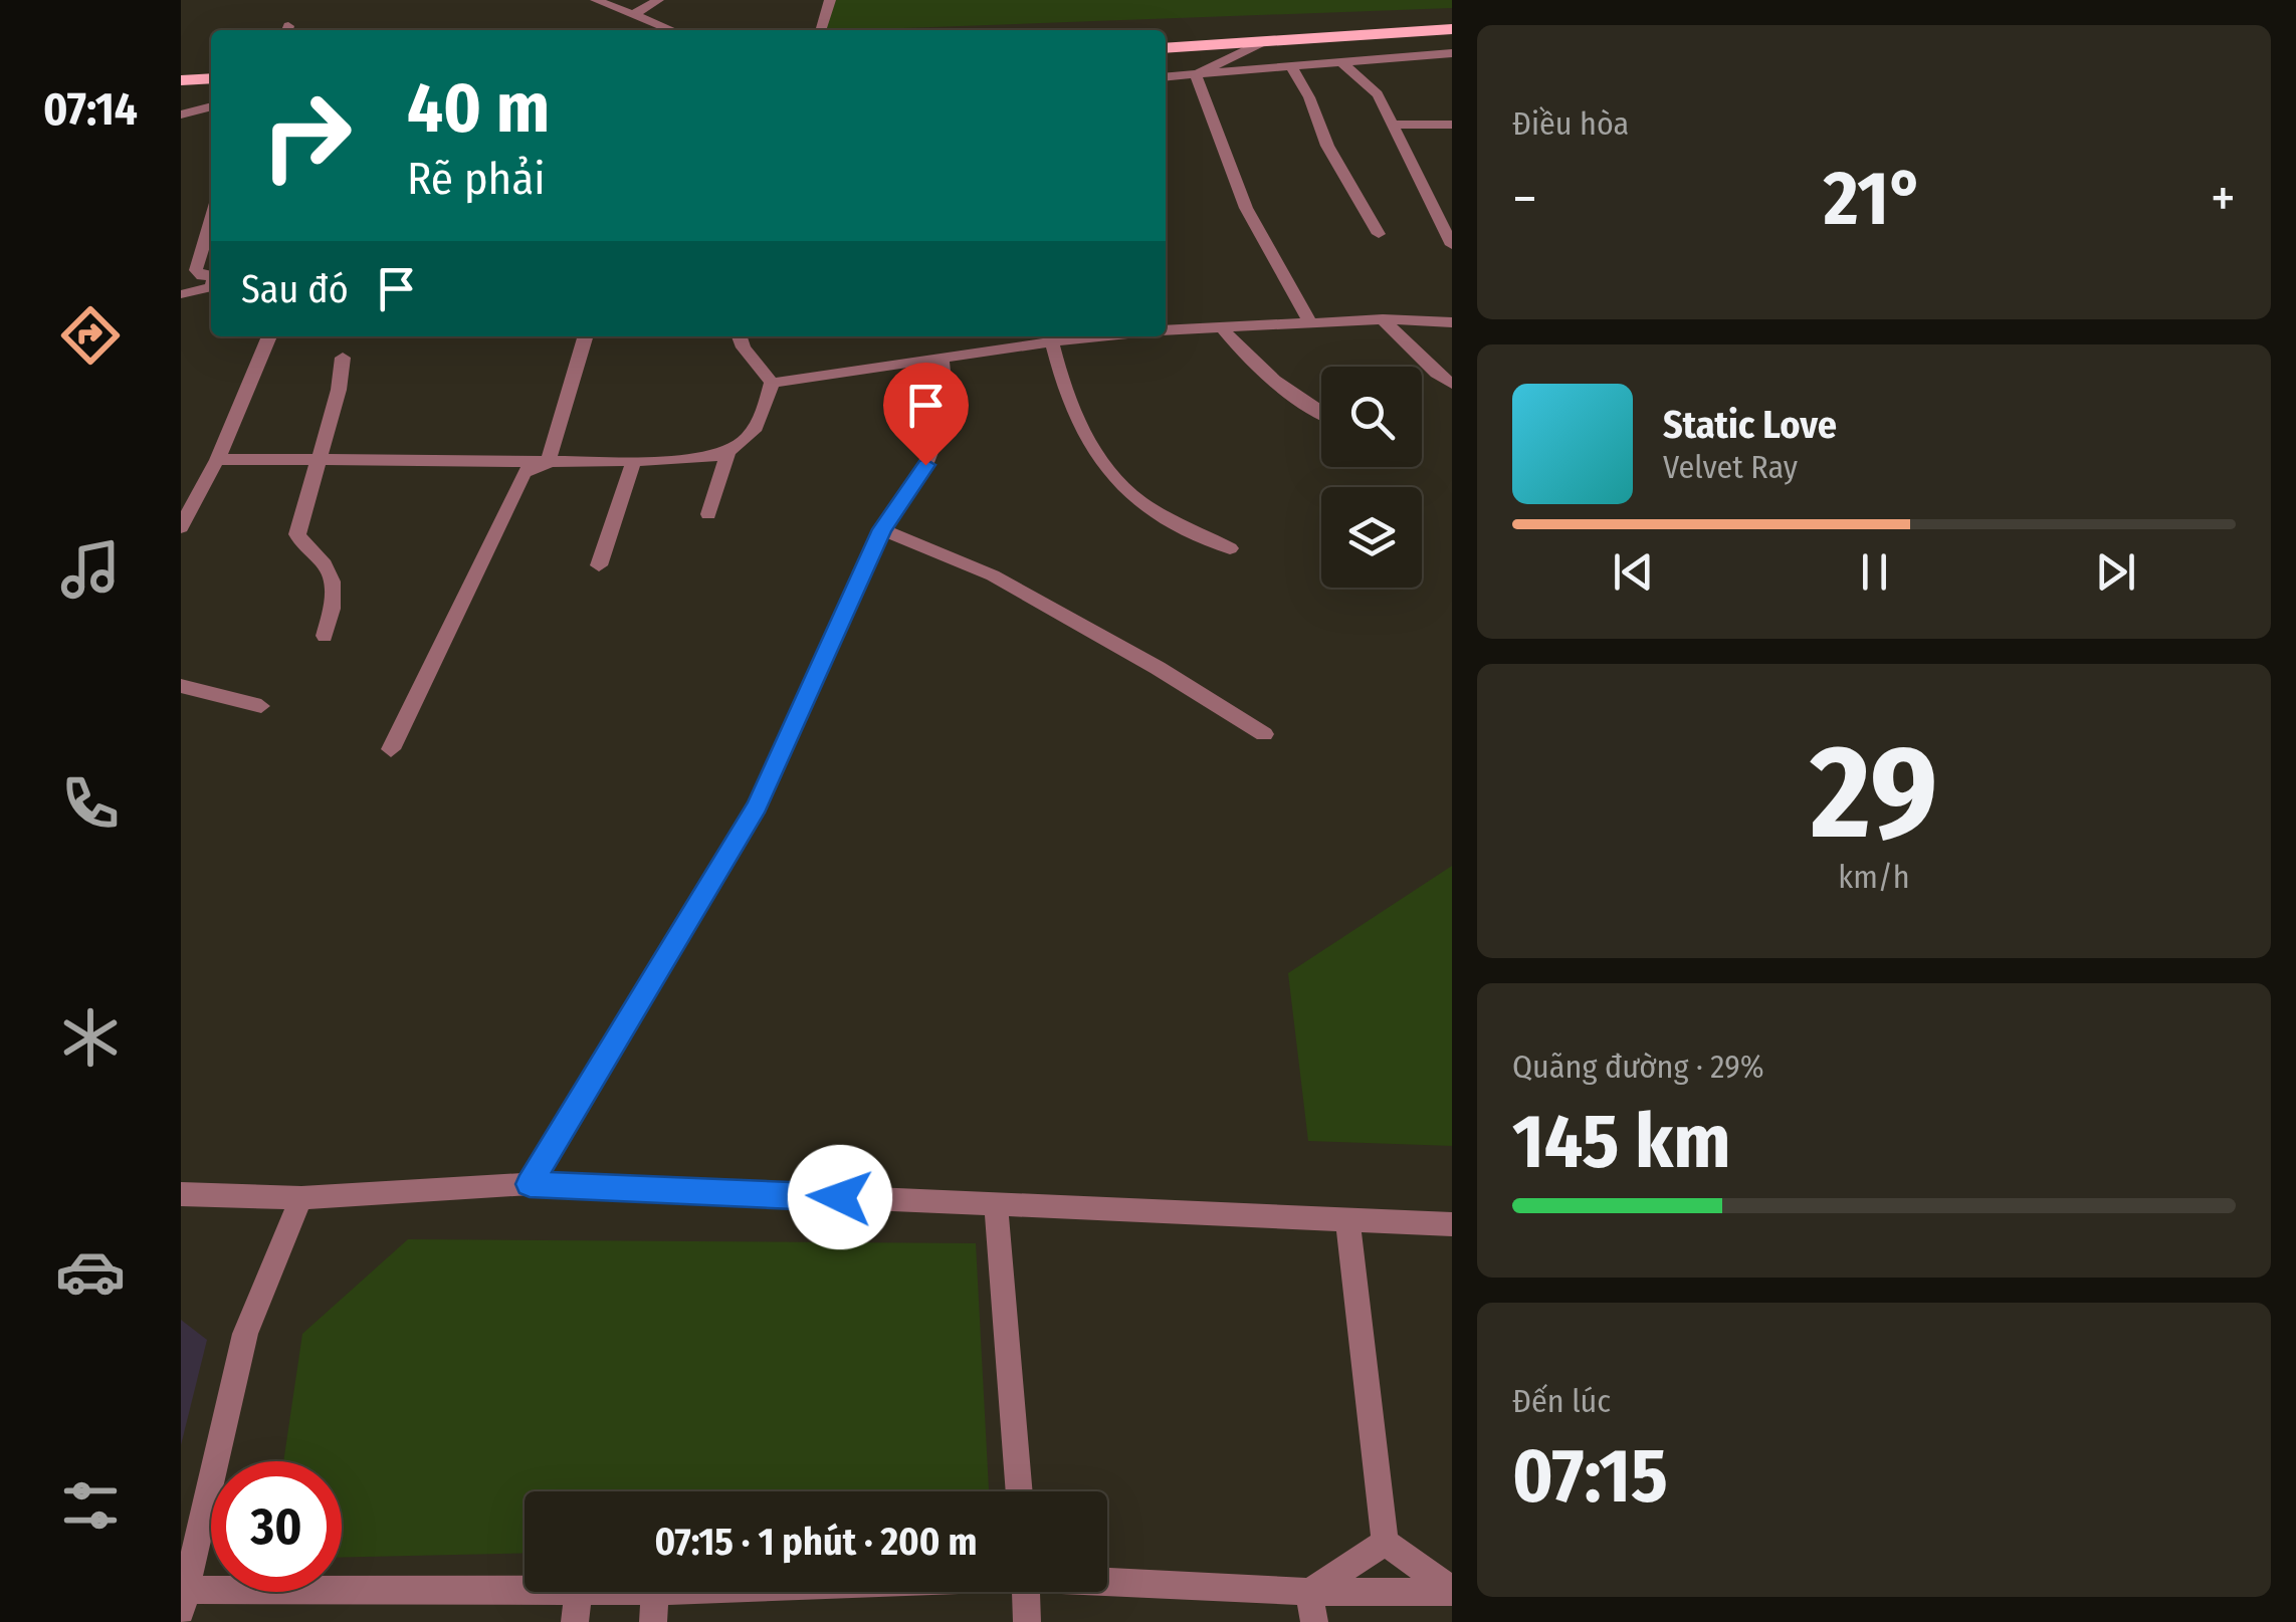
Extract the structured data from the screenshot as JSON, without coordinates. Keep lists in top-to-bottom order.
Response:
{
  "page": {
    "tabs": "07:14",
    "tile": [
      "Điều hòa",
      ["29", "km/h"],
      ["Quãng đường · 29%", "145 km"],
      ["Đến lúc", "07:15"]
    ],
    "turn": ["40 m", "Rẽ phải"],
    "heat": ["−", "21°", "+"],
    "then": "Sau đó",
    "song": ["Static Love", "Velvet Ray"],
    "limit": "30",
    "trip": "07:15 · 1 phút · 200 m"
  }
}
